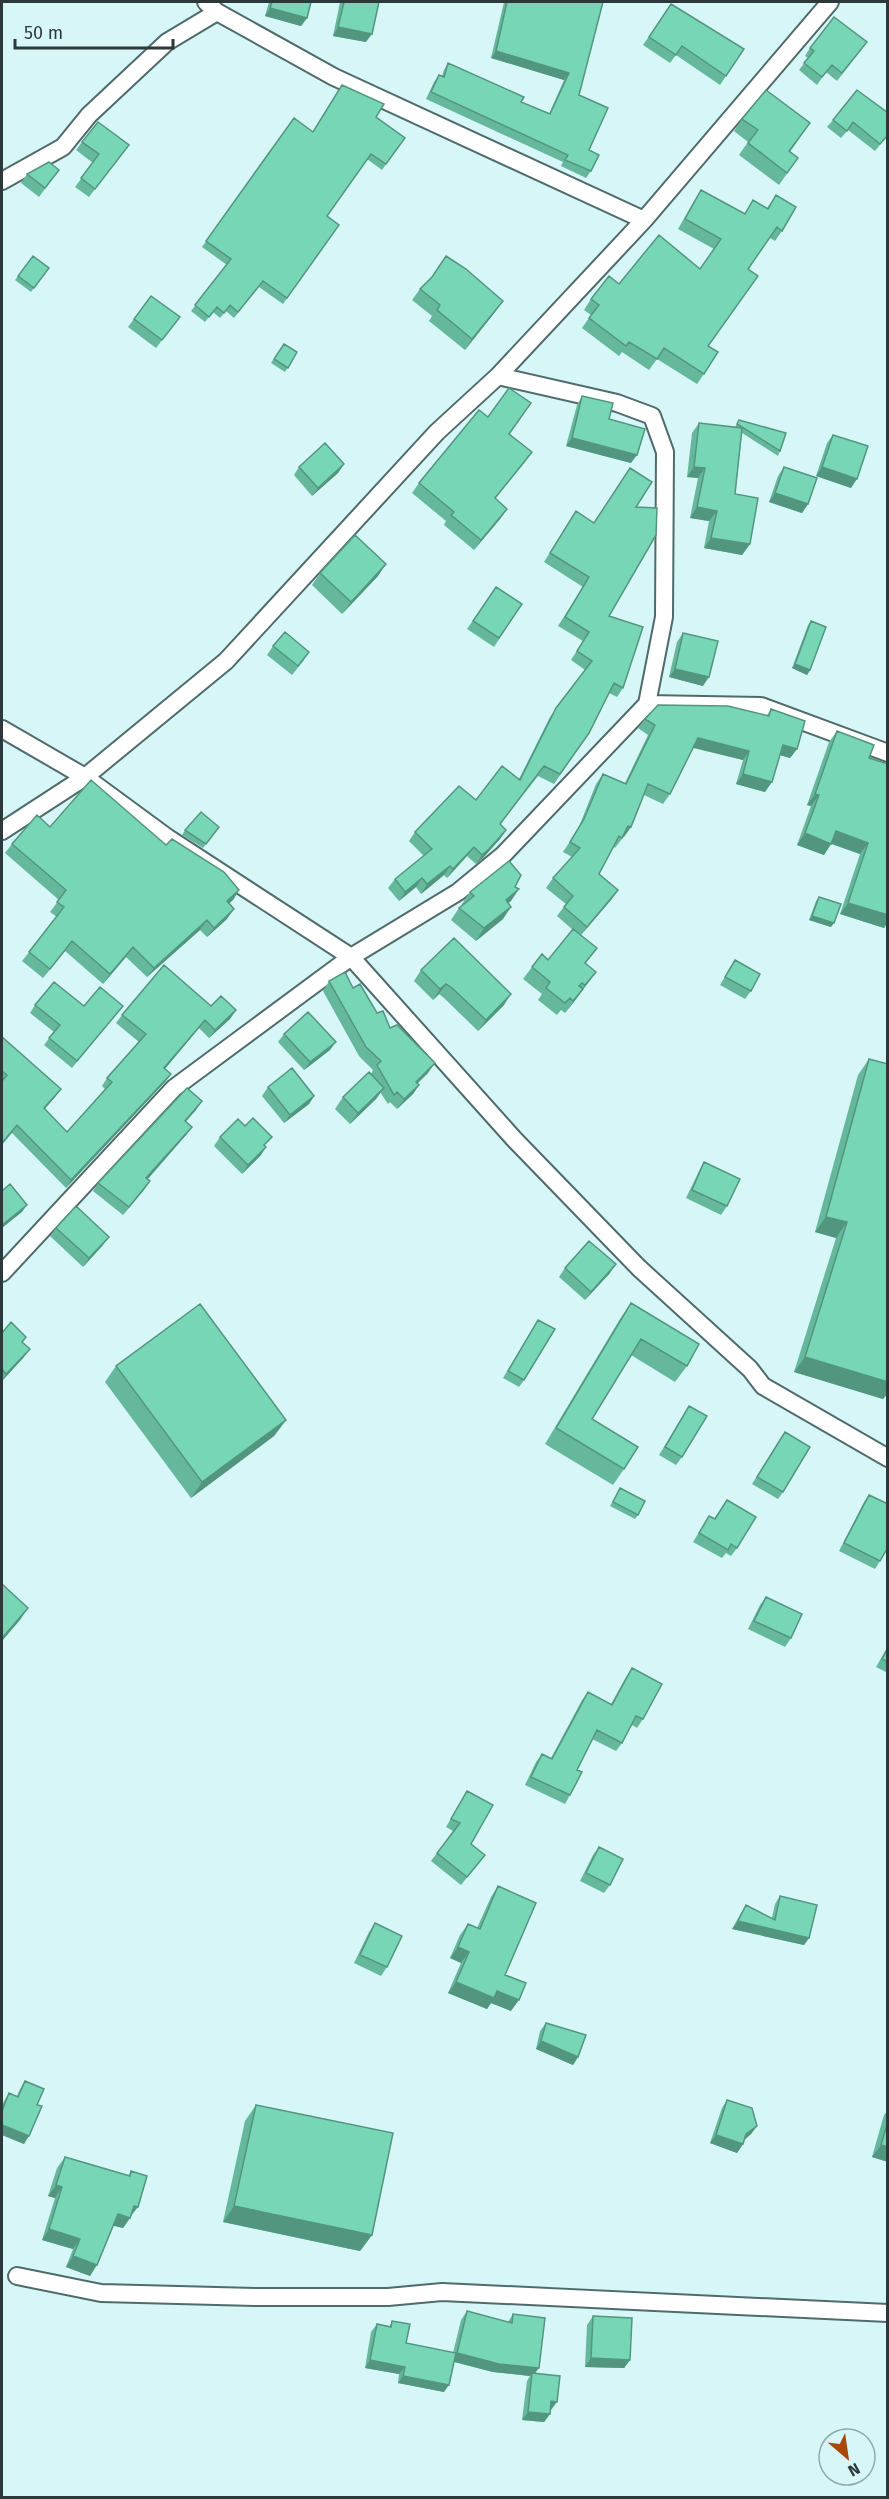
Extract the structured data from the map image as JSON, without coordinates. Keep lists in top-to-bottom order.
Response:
{
  "scale_bar": "50 m",
  "north": "bottom right"
}
